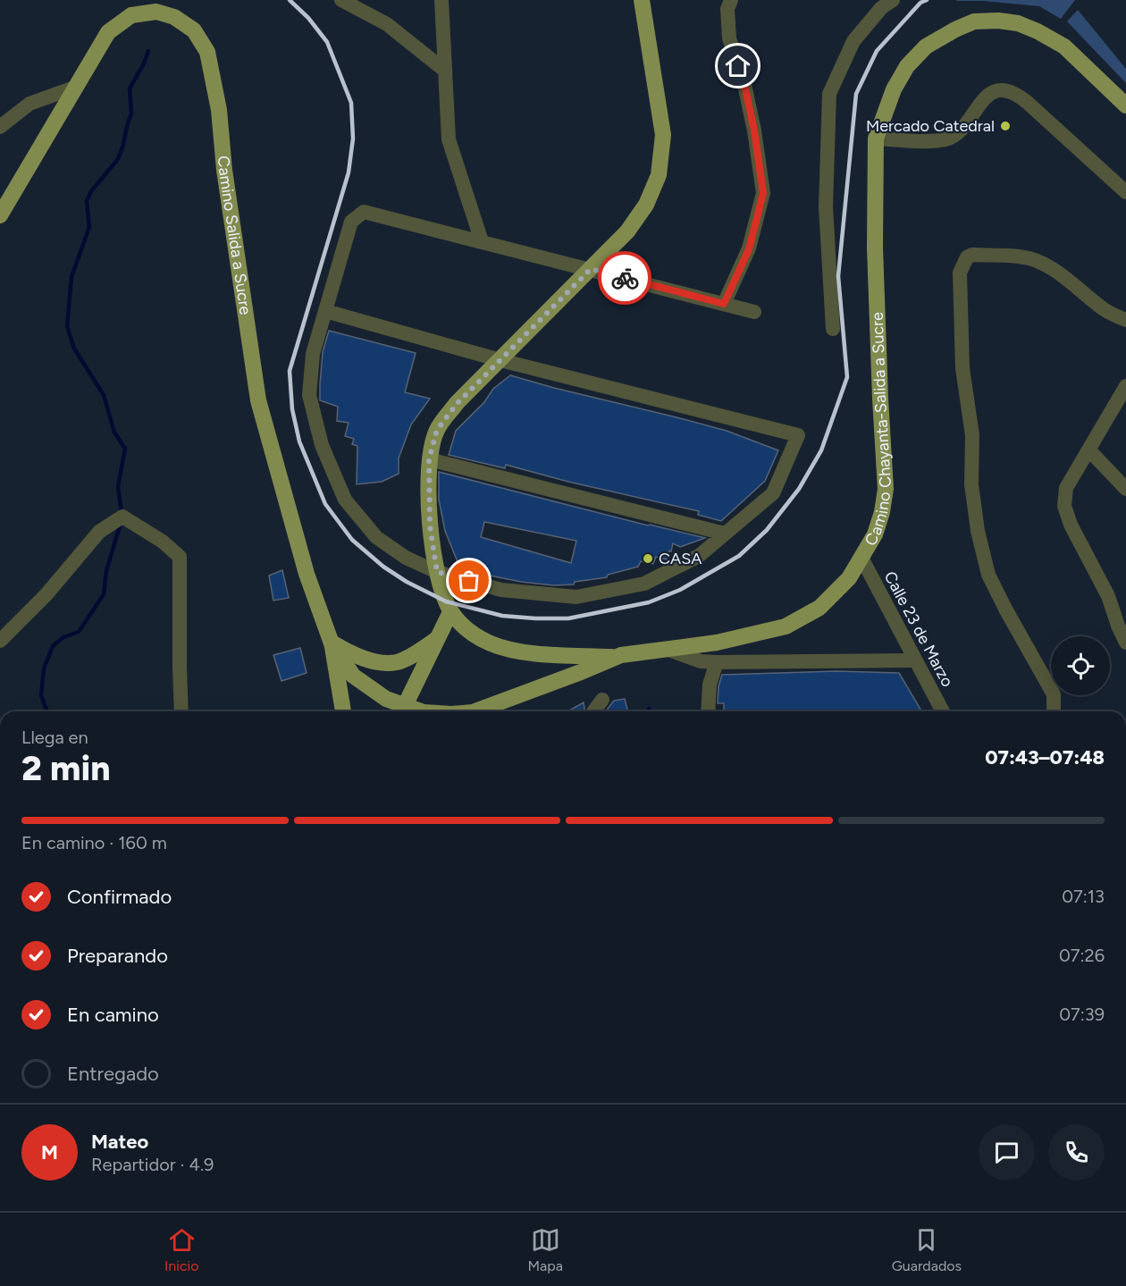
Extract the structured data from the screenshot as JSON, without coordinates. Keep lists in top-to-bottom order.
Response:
{
  "streets": {
    "main road": ["Camino Salida a Sucre", "Camino Chayanta-Salida a Sucre"],
    "street": ["Calle 23 de Marzo"]
  },
  "crossings": [
    ["Camino Chayanta-Salida a Sucre", "Calle 23 de Marzo"]
  ],
  "places": ["Mercado Catedral", "CASA"],
  "page": {
    "heading": ["2 min", "Llega en", "07:43–07:48"],
    "panel": ["Mateo", "Repartidor · 4.9"],
    "bar": "En camino · 160 m",
    "list": [
      ["Confirmado", "07:13"],
      ["Preparando", "07:26"],
      ["En camino", "07:39"],
      "Entregado"
    ],
    "round": "M",
    "tabs": ["Inicio", "Mapa", "Guardados"]
  }
}
